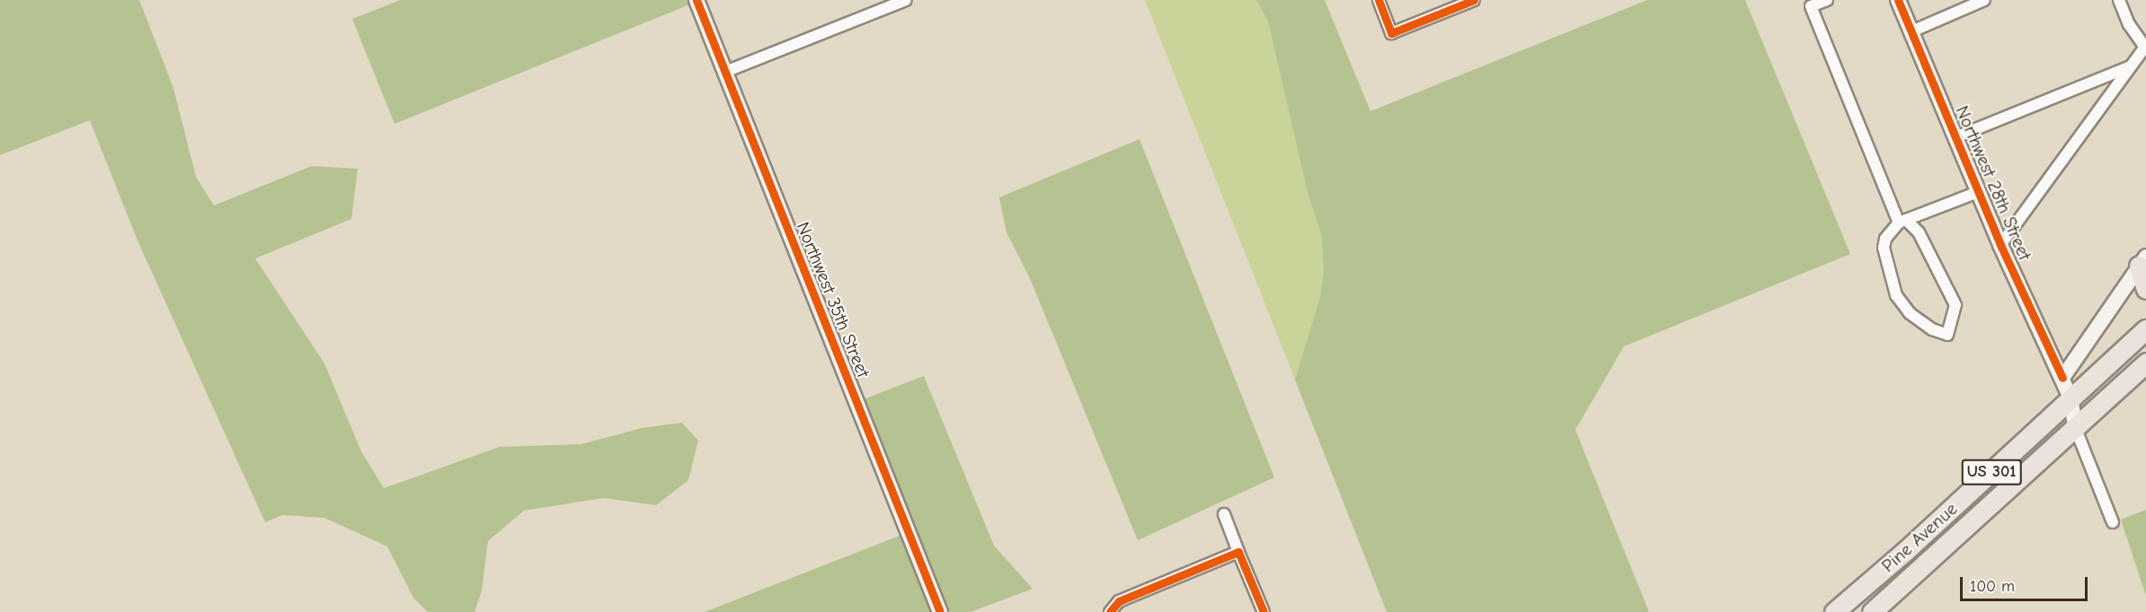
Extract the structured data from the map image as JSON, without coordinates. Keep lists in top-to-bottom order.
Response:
{
  "streets": {
    "highway": ["US 301", "Pine Avenue"],
    "street": ["Northwest 28th Street", "Northwest 35th Street"]
  },
  "crossings": [
    ["Northwest 28th Street", "Pine Avenue"]
  ],
  "scale_bar": "100 m"
}
